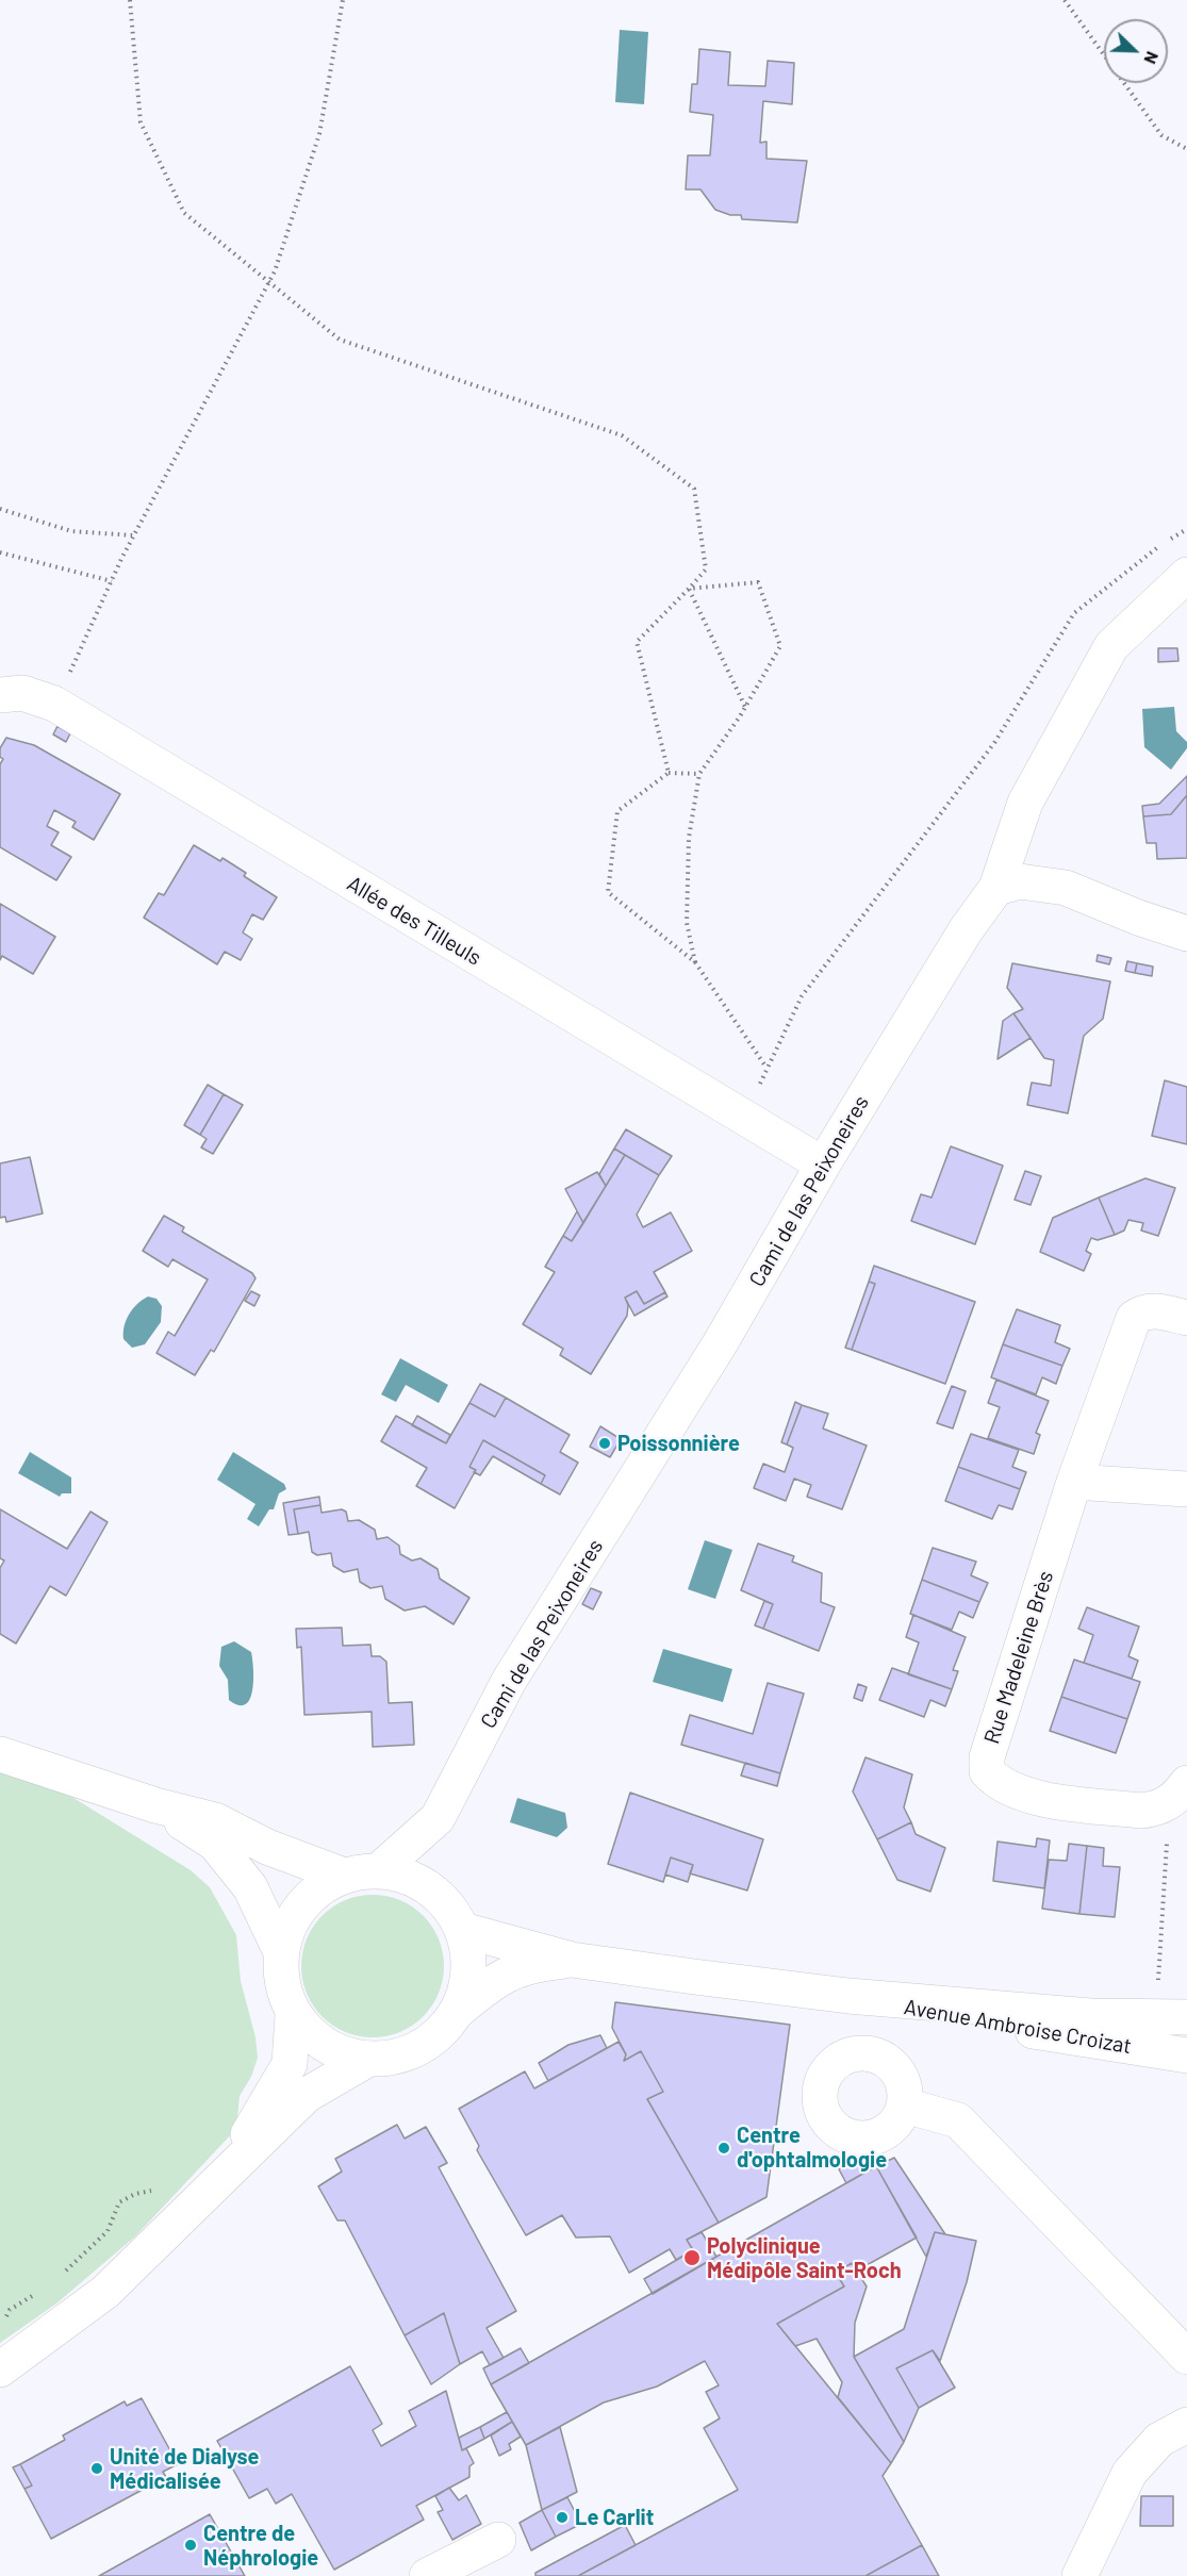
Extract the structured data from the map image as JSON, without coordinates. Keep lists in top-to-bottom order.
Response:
{
  "streets": {
    "street": [
      "Allée des Tilleuls",
      "Cami de las Peixoneires",
      "Rue Madeleine Brès",
      "Avenue Ambroise Croizat"
    ]
  },
  "crossings": [
    ["Allée des Tilleuls", "Cami de las Peixoneires"],
    ["Cami de las Peixoneires", "Avenue Ambroise Croizat"]
  ],
  "places": [
    "Poissonnière",
    "Centre d'ophtalmologie",
    "Polyclinique Médipôle Saint-Roch",
    "Unité de Dialyse Médicalisée",
    "Le Carlit",
    "Centre de Néphrologie"
  ],
  "north": "bottom right"
}
